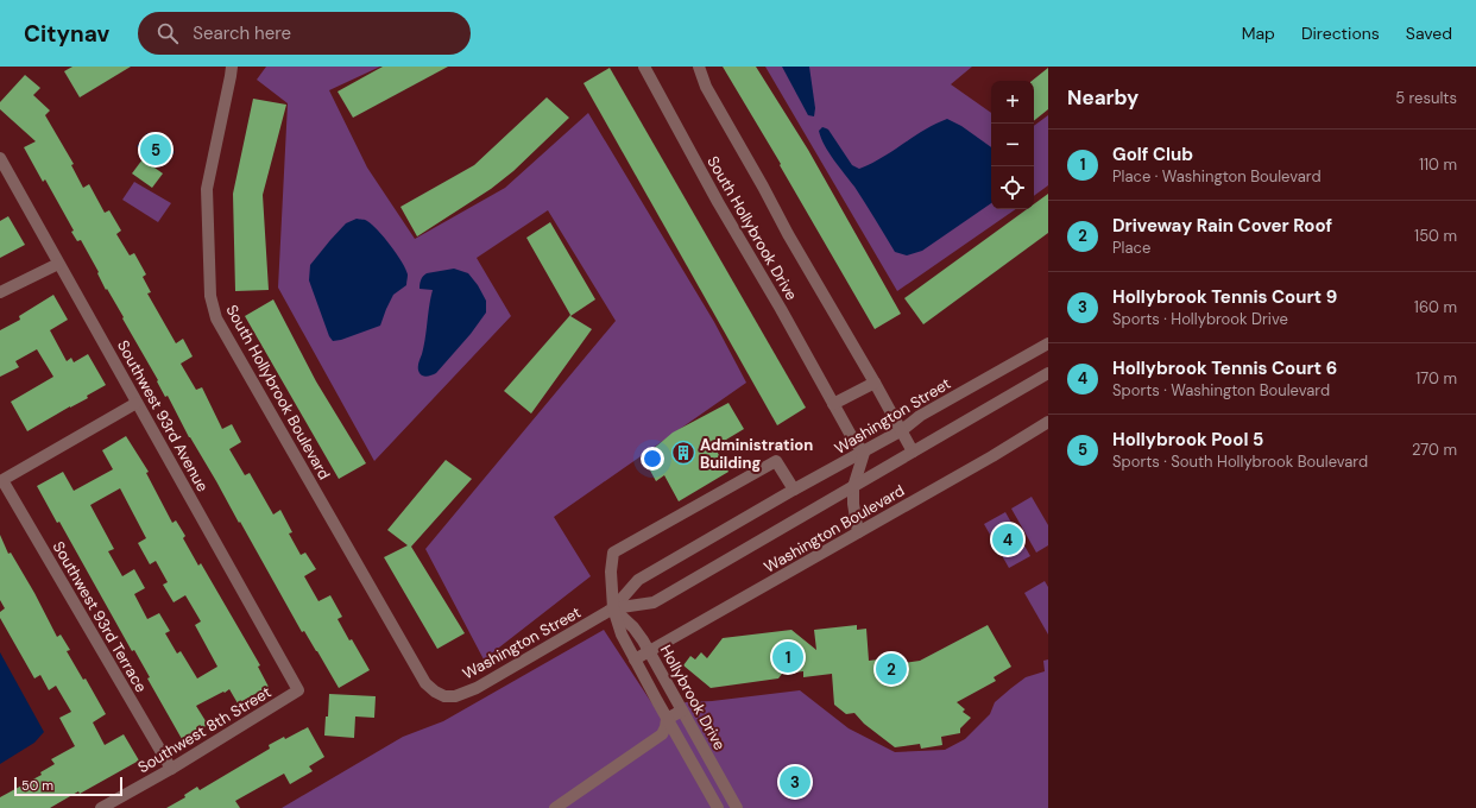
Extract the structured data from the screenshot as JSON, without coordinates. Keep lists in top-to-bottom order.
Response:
{
  "streets": {
    "street": [
      "South Hollybrook Drive",
      "South Hollybrook Boulevard",
      "Southwest 93rd Avenue",
      "Washington Street",
      "Washington Boulevard",
      "Southwest 93rd Terrace",
      "Hollybrook Drive",
      "Southwest 8th Street"
    ]
  },
  "crossings": [
    ["South Hollybrook Drive", "Washington Street"],
    ["South Hollybrook Boulevard", "Washington Street"],
    ["Southwest 93rd Avenue", "Southwest 93rd Terrace"],
    ["Southwest 93rd Avenue", "Southwest 8th Street"],
    ["Washington Street", "Hollybrook Drive"],
    ["Washington Boulevard", "Hollybrook Drive"],
    ["Southwest 93rd Terrace", "Southwest 8th Street"]
  ],
  "places": {
    "building": ["Administration Building"]
  },
  "scale_bar": "50 m",
  "page": {
    "header": "Citynav",
    "search": "Search here",
    "nav": ["Map", "Directions", "Saved"],
    "heading": ["Nearby", "5 results"],
    "map_buttons": ["+", "−"],
    "list": [
      {
        "mark": "1",
        "name": "Golf Club",
        "note": "Place · Washington Boulevard",
        "value": "110 m"
      },
      {
        "mark": "2",
        "name": "Driveway Rain Cover Roof",
        "note": "Place",
        "value": "150 m"
      },
      {
        "mark": "3",
        "name": "Hollybrook Tennis Court 9",
        "note": "Sports · Hollybrook Drive",
        "value": "160 m"
      },
      {
        "mark": "4",
        "name": "Hollybrook Tennis Court 6",
        "note": "Sports · Washington Boulevard",
        "value": "170 m"
      },
      {
        "mark": "5",
        "name": "Hollybrook Pool 5",
        "note": "Sports · South Hollybrook Boulevard",
        "value": "270 m"
      }
    ],
    "pins": [
      "5",
      "4",
      "1",
      "2",
      "3"
    ],
    "scale": "50 m"
  }
}
